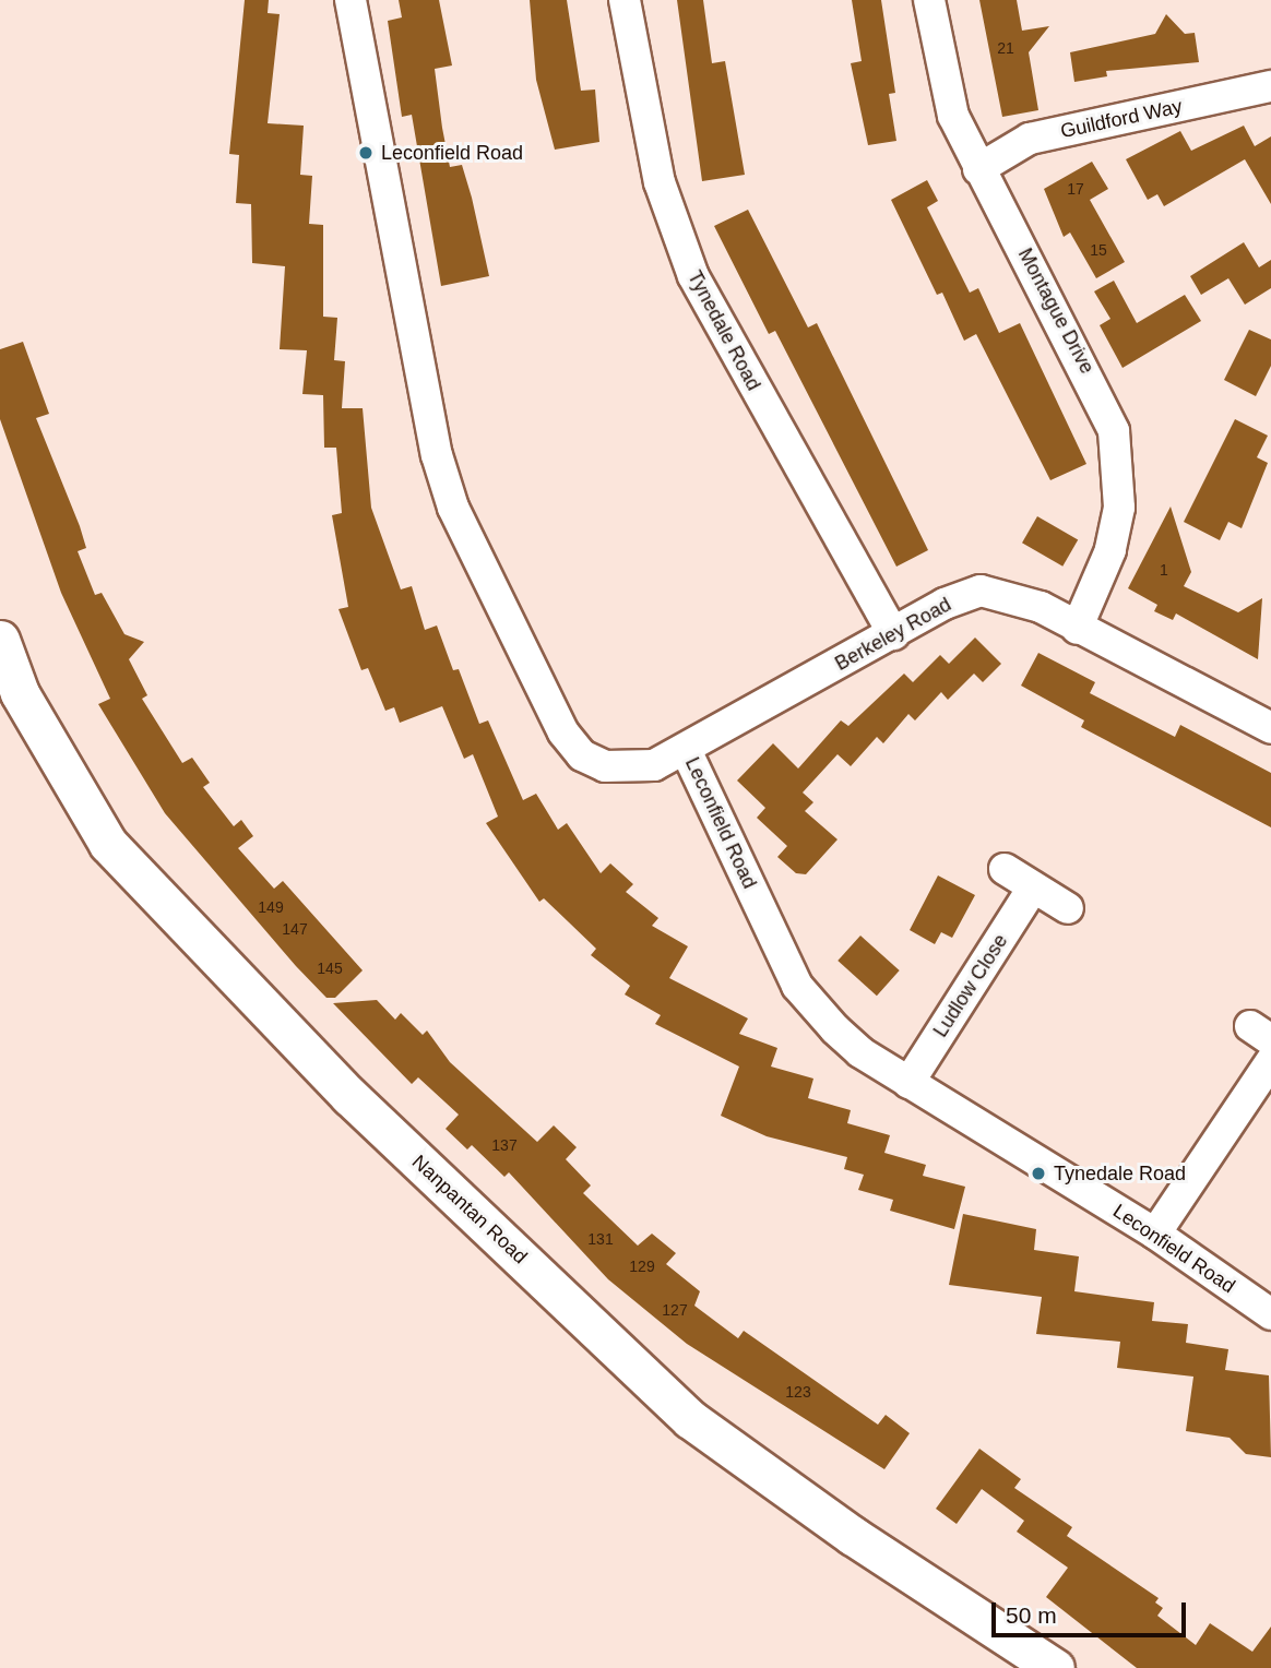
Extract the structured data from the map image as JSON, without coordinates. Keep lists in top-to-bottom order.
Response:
{
  "streets": {
    "street": [
      "Guildford Way",
      "Montague Drive",
      "Tynedale Road",
      "Berkeley Road",
      "Leconfield Road",
      "Ludlow Close",
      "Nanpantan Road"
    ]
  },
  "crossings": [
    ["Guildford Way", "Montague Drive"],
    ["Montague Drive", "Berkeley Road"],
    ["Tynedale Road", "Berkeley Road"],
    ["Berkeley Road", "Leconfield Road"],
    ["Leconfield Road", "Ludlow Close"]
  ],
  "places": ["Leconfield Road", "Tynedale Road"],
  "house_numbers": [
    "21",
    "17",
    "15",
    "1",
    "149",
    "147",
    "145",
    "137",
    "131",
    "129",
    "127",
    "123"
  ],
  "scale_bar": "50 m"
}
